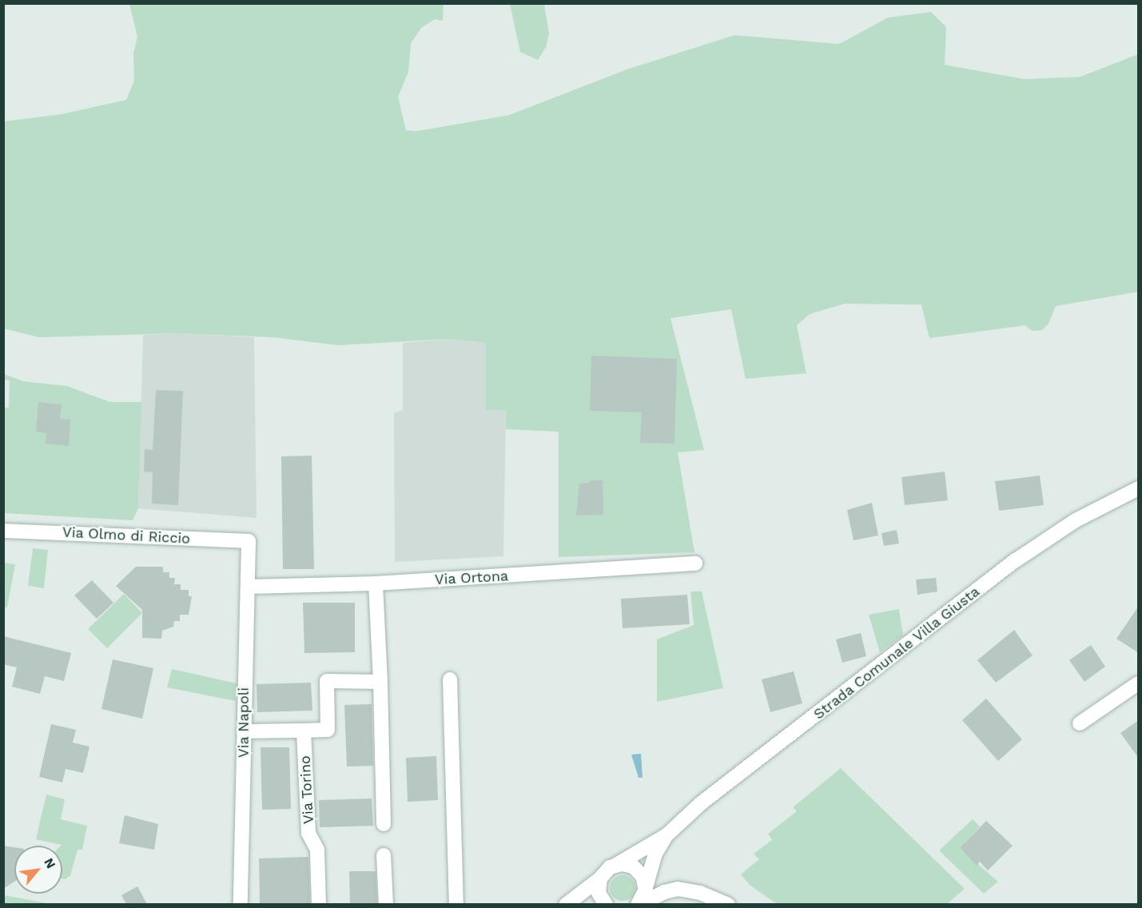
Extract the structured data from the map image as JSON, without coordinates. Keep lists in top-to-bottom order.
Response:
{
  "streets": {
    "street": [
      "Via Olmo di Riccio",
      "Via Ortona",
      "Strada Comunale Villa Giusta",
      "Via Napoli",
      "Via Torino"
    ]
  },
  "crossings": [
    ["Via Olmo di Riccio", "Via Napoli"],
    ["Via Ortona", "Via Napoli"]
  ],
  "north": "top right"
}
